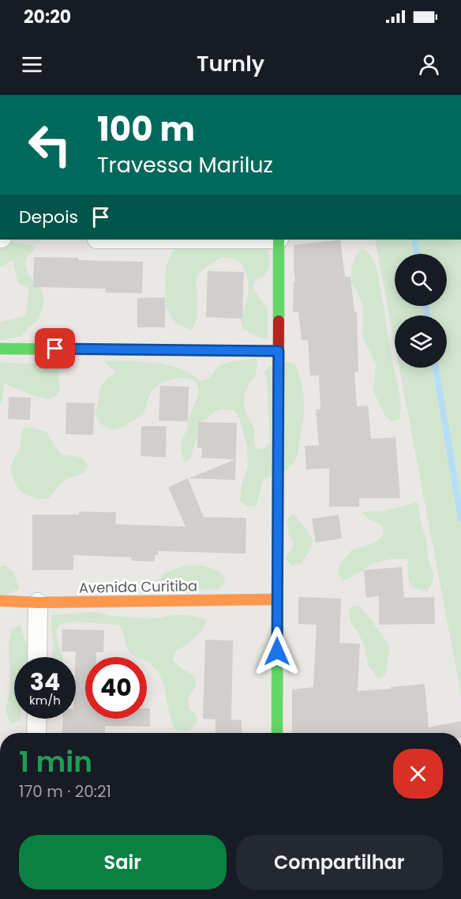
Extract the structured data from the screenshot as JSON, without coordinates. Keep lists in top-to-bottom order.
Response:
{
  "streets": {
    "street": ["Avenida Curitiba"]
  },
  "page": {
    "status": "20:20",
    "header": "Turnly",
    "turn": ["100 m", "Travessa Mariluz"],
    "then": "Depois",
    "speed": "34 km/h",
    "limit": "40",
    "heading": ["1 min", "170 m · 20:21"],
    "buttons": ["Sair", "Compartilhar"]
  }
}
